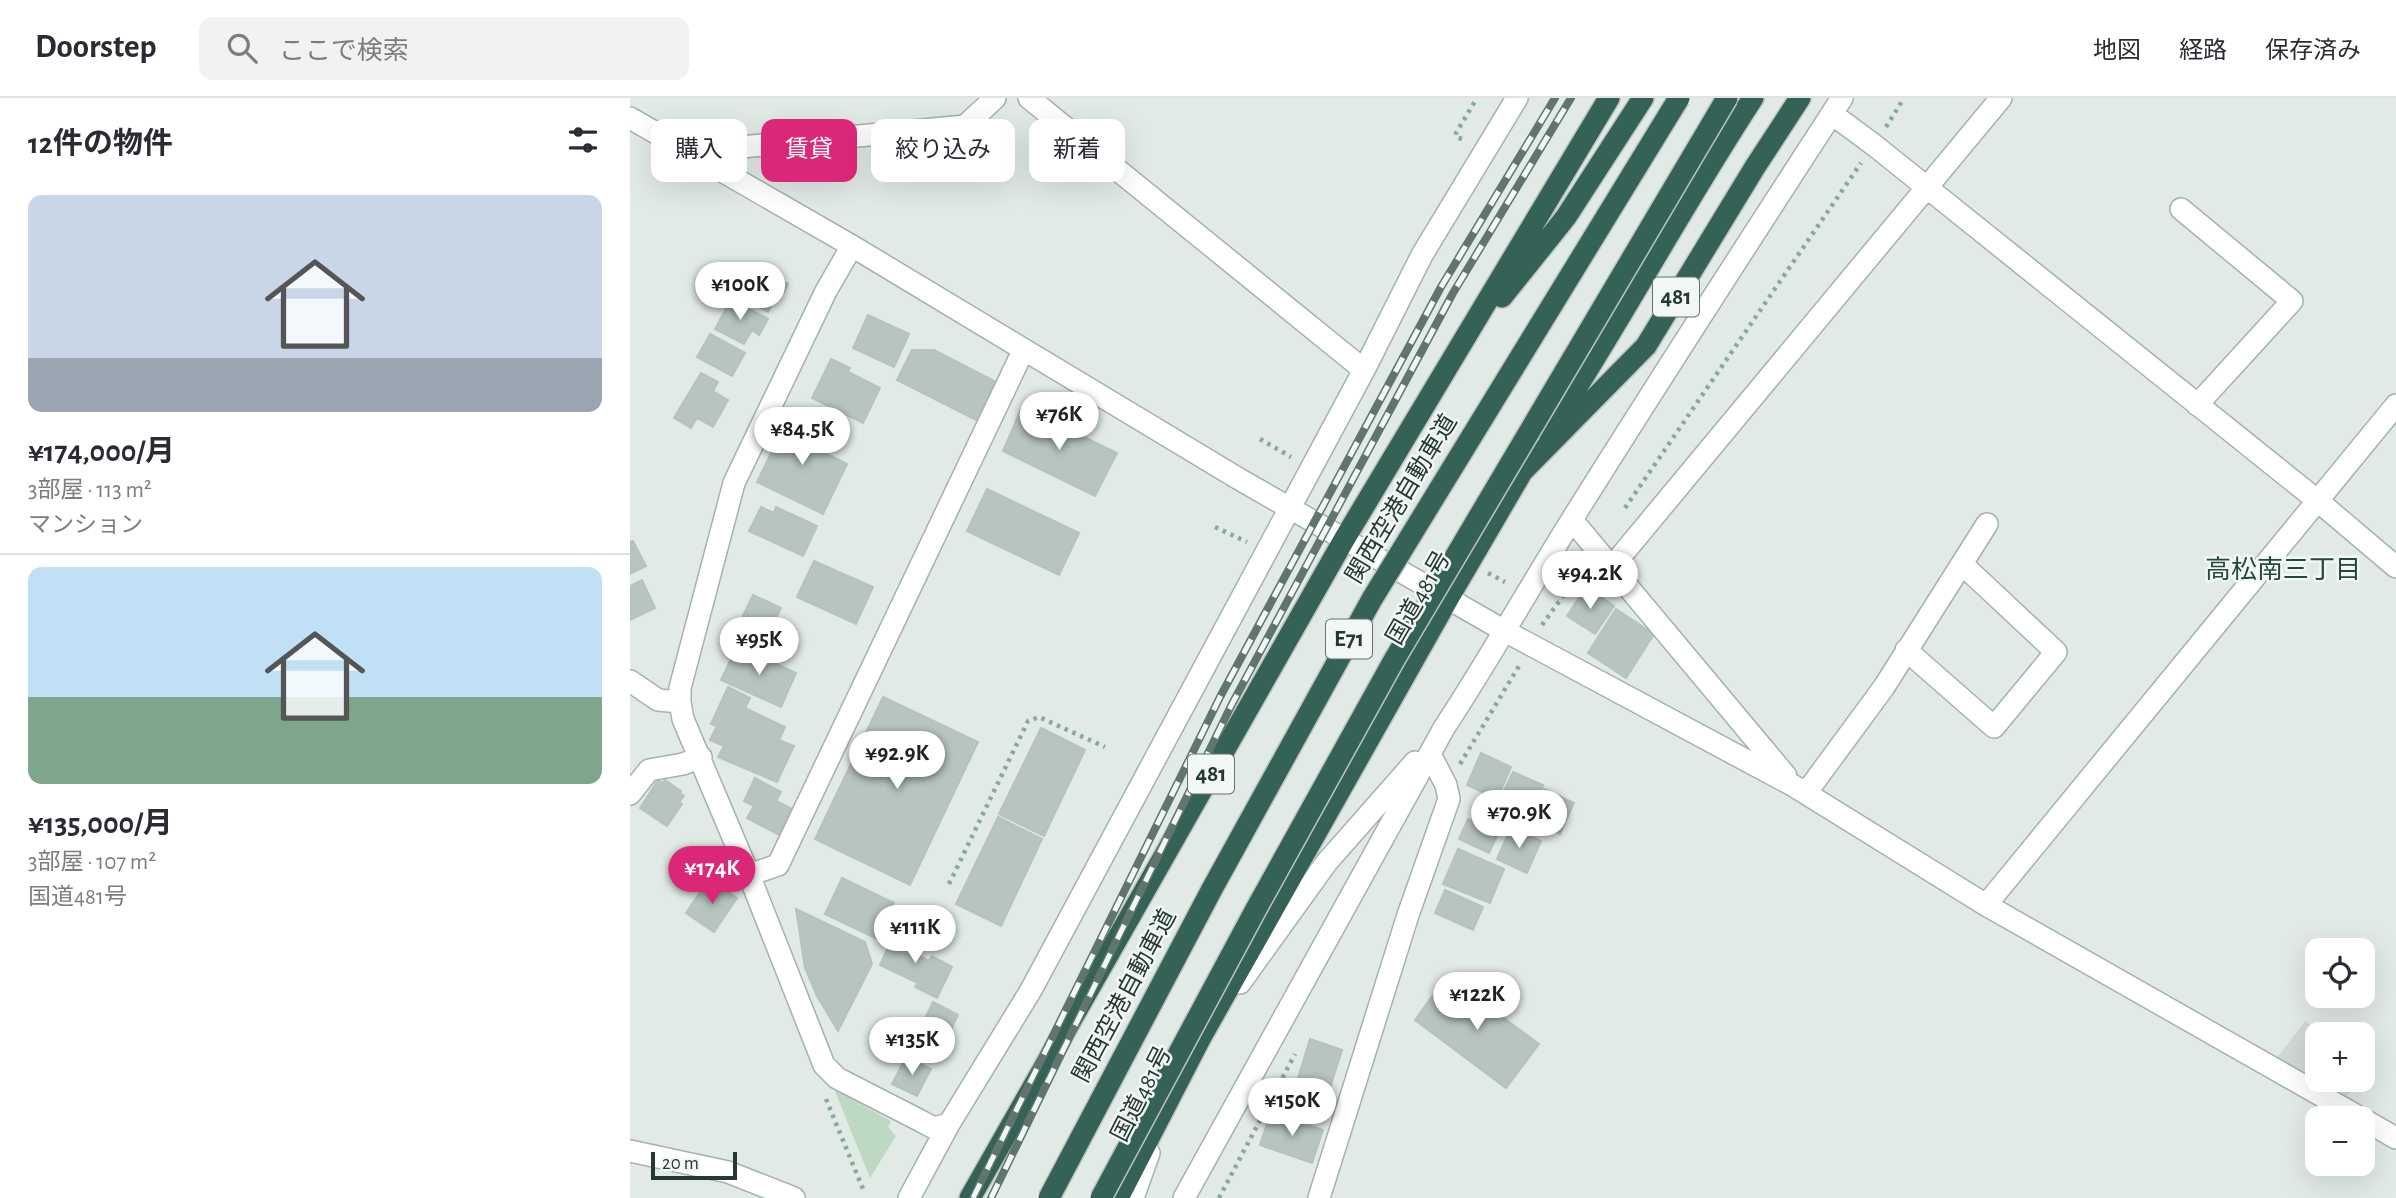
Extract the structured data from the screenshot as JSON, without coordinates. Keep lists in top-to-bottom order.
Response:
{
  "streets": {
    "highway": [
      "481",
      "関西空港自動車道",
      "国道481号",
      "E71"
    ]
  },
  "crossings": [
    ["481", "国道481号"]
  ],
  "districts": ["高松南三丁目"],
  "scale_bar": "20 m",
  "page": {
    "header": "Doorstep",
    "search": "ここで検索",
    "nav": ["地図", "経路", "保存済み"],
    "heading": "12件の物件",
    "chip": [
      "購入",
      "賃貸",
      "絞り込み",
      "新着"
    ],
    "list": [
      {
        "name": "¥174,000/月",
        "note": "3部屋 · 113 m² · マンション"
      },
      {
        "name": "¥135,000/月",
        "note": "3部屋 · 107 m² · 国道481号"
      }
    ],
    "price": [
      "¥100K",
      "¥76K",
      "¥84.5K",
      "¥94.2K",
      "¥95K",
      "¥92.9K",
      "¥70.9K",
      "¥174K",
      "¥111K",
      "¥122K",
      "¥135K",
      "¥150K"
    ],
    "map_buttons": ["+", "−"],
    "scale": "20 m"
  }
}
